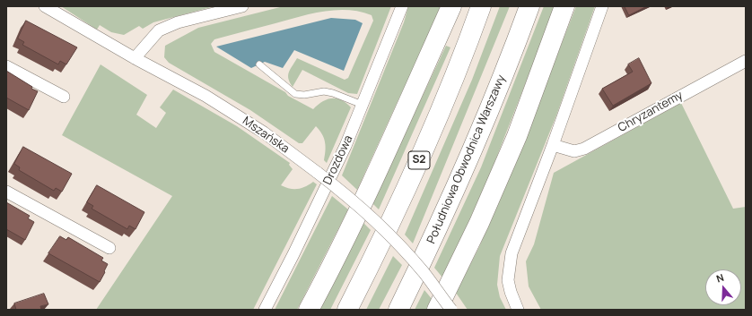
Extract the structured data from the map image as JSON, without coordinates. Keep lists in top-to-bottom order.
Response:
{
  "streets": {
    "highway": ["Południowa Obwodnica Warszawy", "S2"],
    "street": ["Chryzantemy", "Mszańska", "Drozdowa"]
  },
  "north": "top"
}
